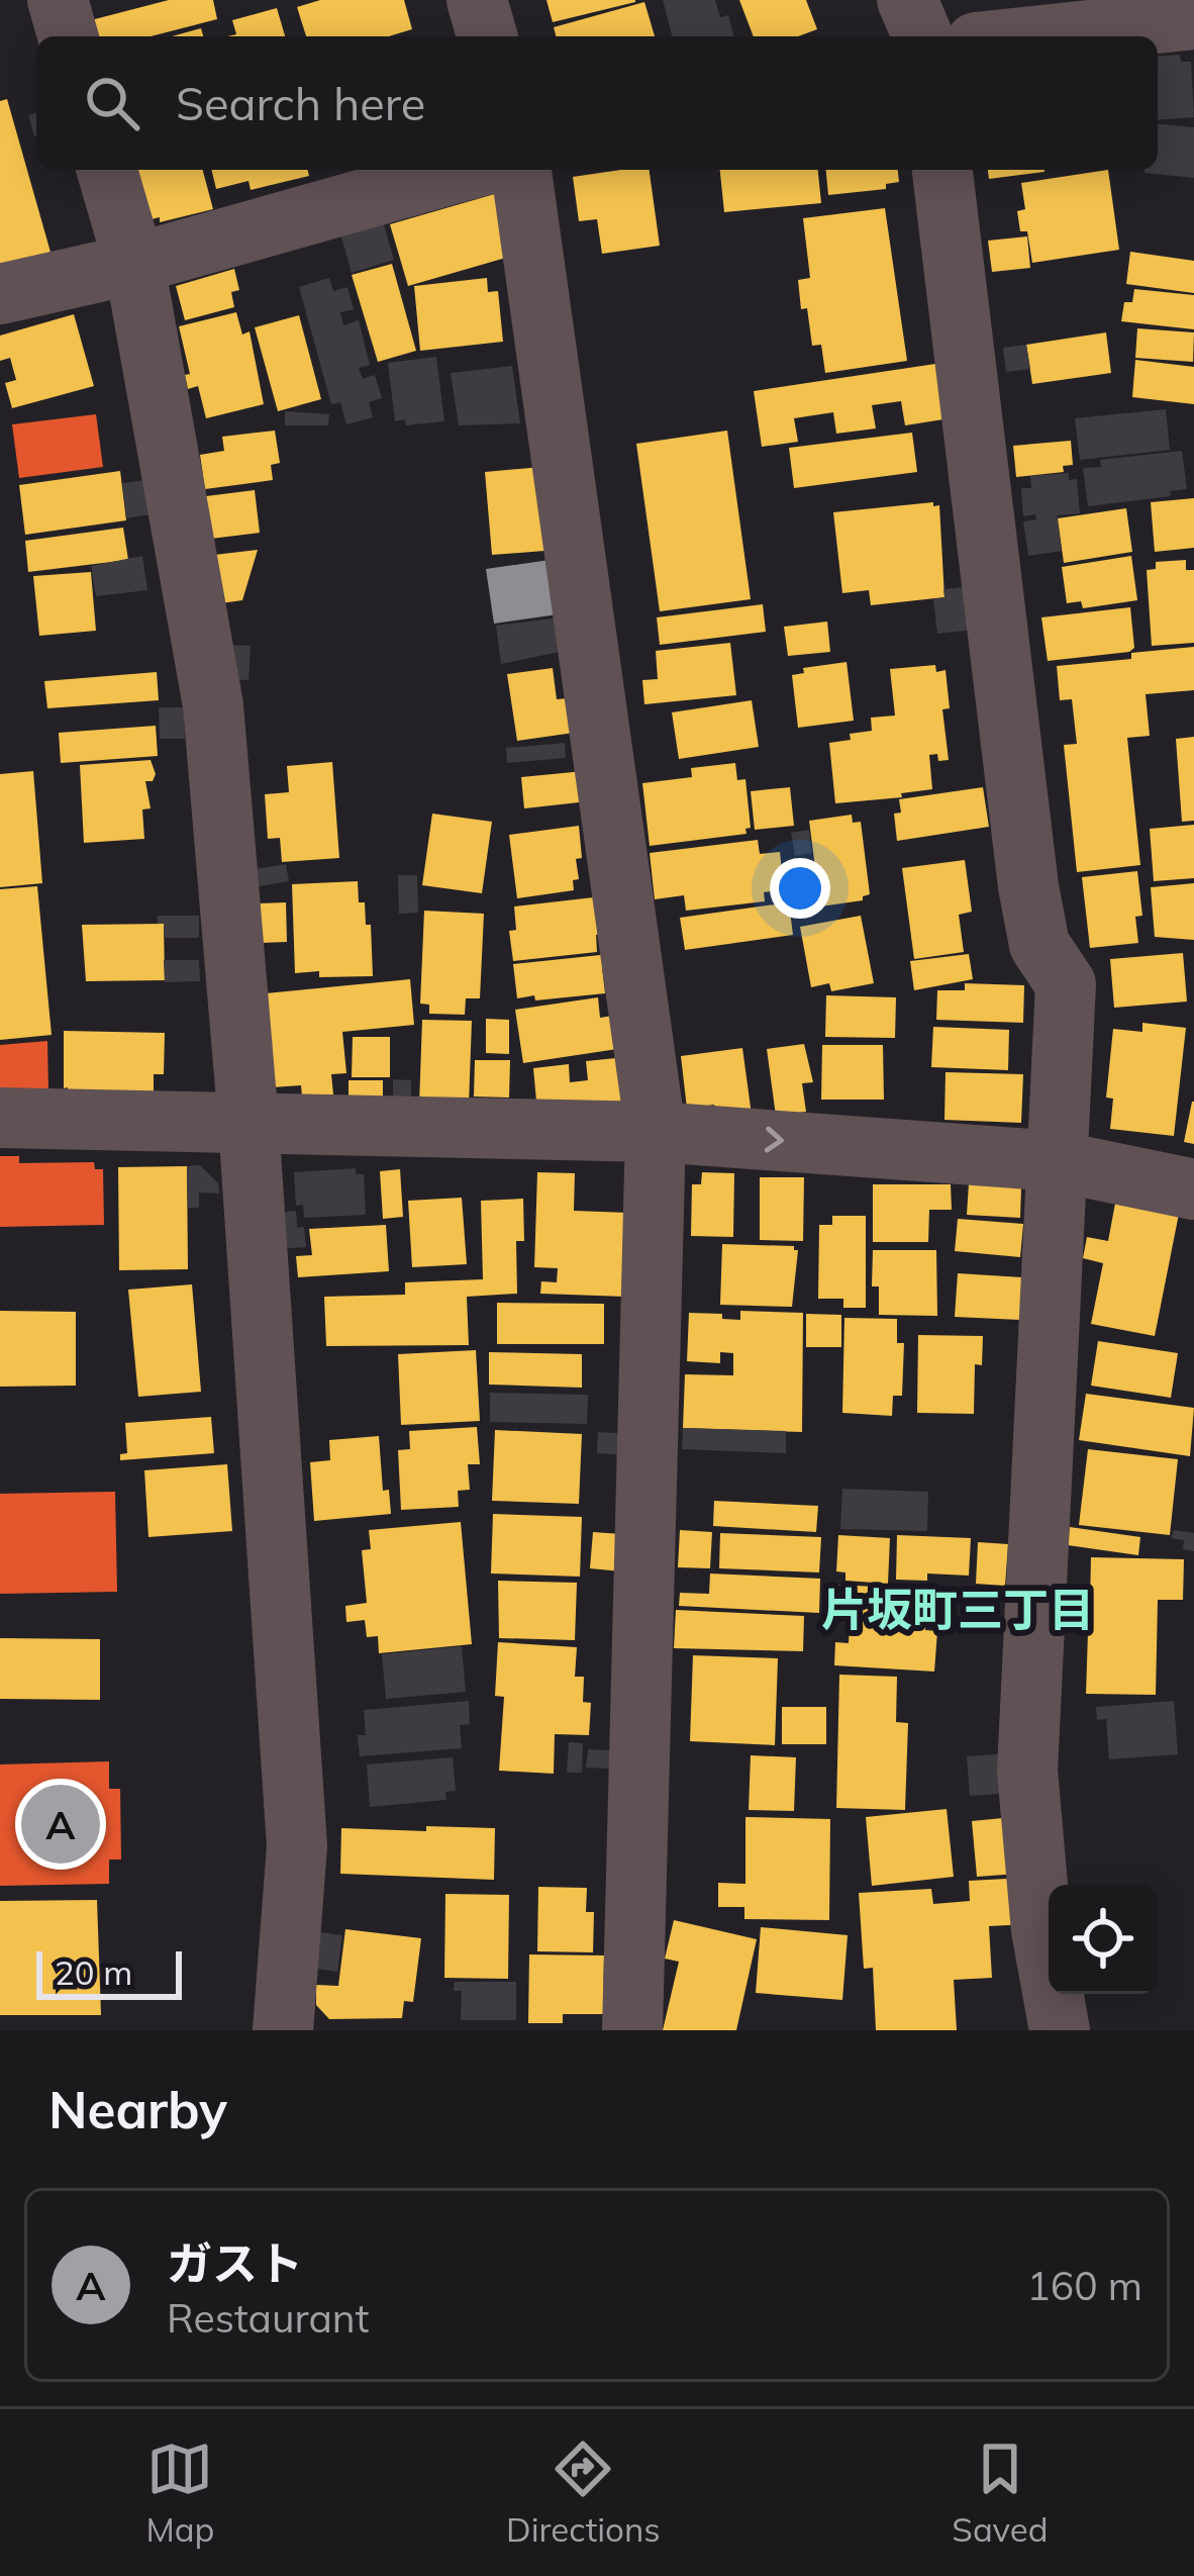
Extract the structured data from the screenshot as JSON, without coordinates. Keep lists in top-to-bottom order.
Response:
{
  "districts": ["片坂町三丁目"],
  "scale_bar": "20 m",
  "page": {
    "search": "Search here",
    "pins": "A",
    "scale": "20 m",
    "heading": "Nearby",
    "list": [
      {
        "mark": "A",
        "name": "ガスト",
        "note": "Restaurant",
        "value": "160 m"
      }
    ],
    "nav": ["Map", "Directions", "Saved"]
  }
}
